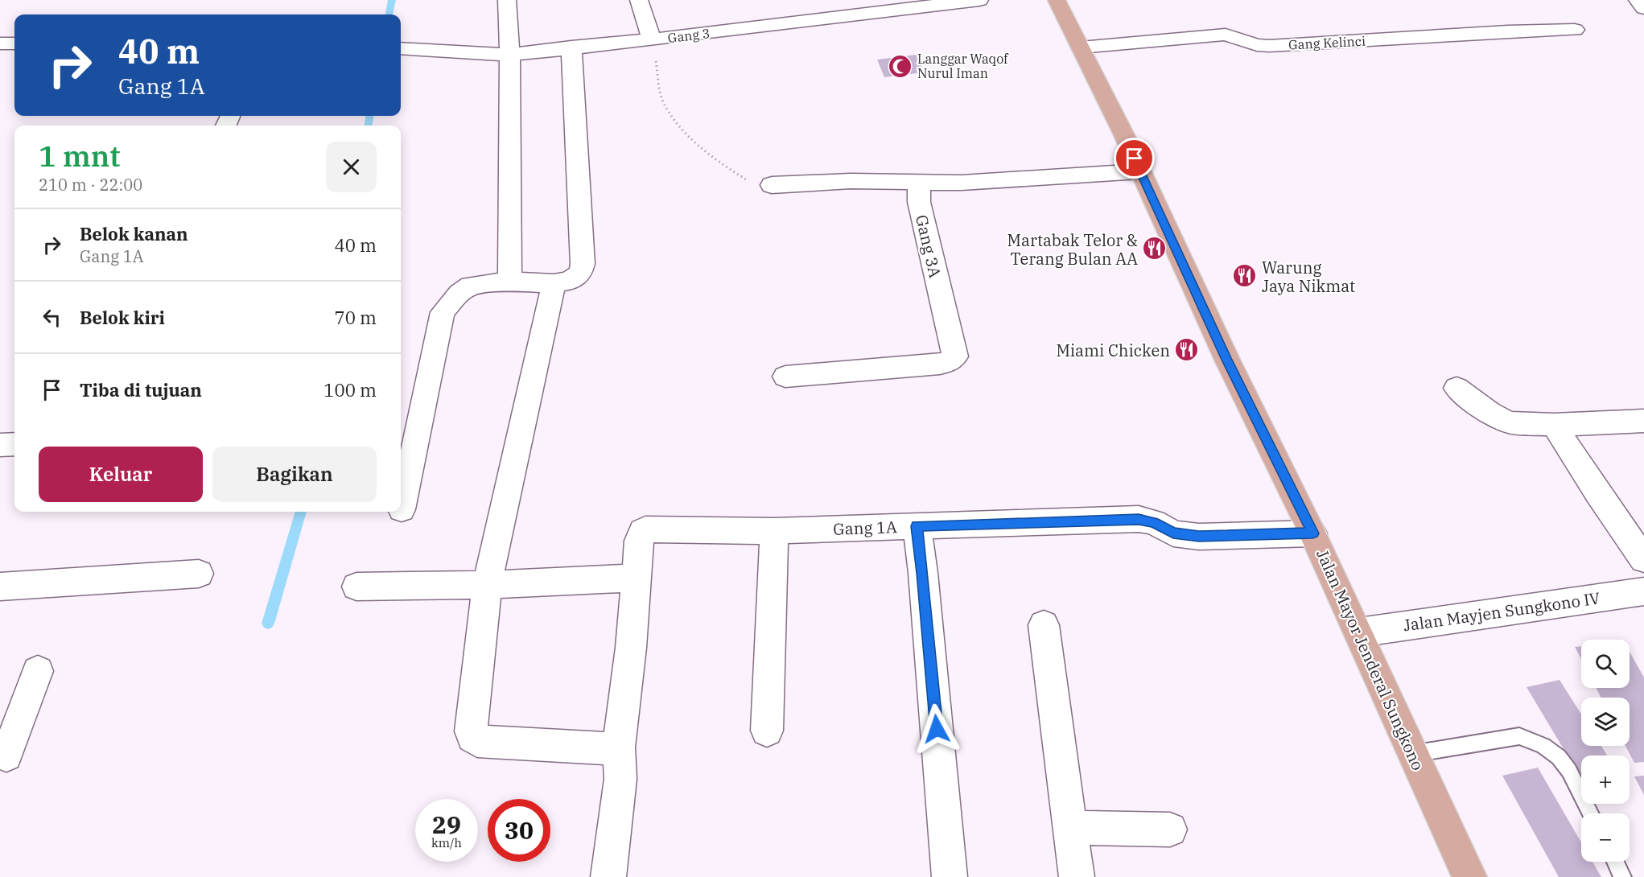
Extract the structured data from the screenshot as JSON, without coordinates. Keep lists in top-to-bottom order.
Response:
{
  "streets": {
    "main road": ["Jalan Mayor Jenderal Sungkono"],
    "street": [
      "Gang 3",
      "Gang Kelinci",
      "Gang 3A",
      "Gang 1A",
      "Jalan Mayjen Sungkono IV"
    ]
  },
  "crossings": [
    ["Gang Kelinci", "Jalan Mayor Jenderal Sungkono"],
    ["Gang 1A", "Jalan Mayor Jenderal Sungkono"],
    ["Jalan Mayjen Sungkono IV", "Jalan Mayor Jenderal Sungkono"]
  ],
  "places": {
    "mosque": ["Langgar Waqof Nurul Iman"],
    "restaurant": ["Martabak Telor & Terang Bulan AA", "Warung Jaya Nikmat", "Miami Chicken"]
  },
  "page": {
    "turn": ["40 m", "Gang 1A"],
    "heading": ["1 mnt", "210 m · 22:00"],
    "list": [
      {
        "name": "Belok kanan",
        "note": "Gang 1A",
        "value": "40 m"
      },
      {
        "name": "Belok kiri",
        "value": "70 m"
      },
      {
        "name": "Tiba di tujuan",
        "value": "100 m"
      }
    ],
    "buttons": ["Keluar", "Bagikan"],
    "map_buttons": ["+", "−"],
    "speed": "29 km/h",
    "limit": "30"
  }
}
